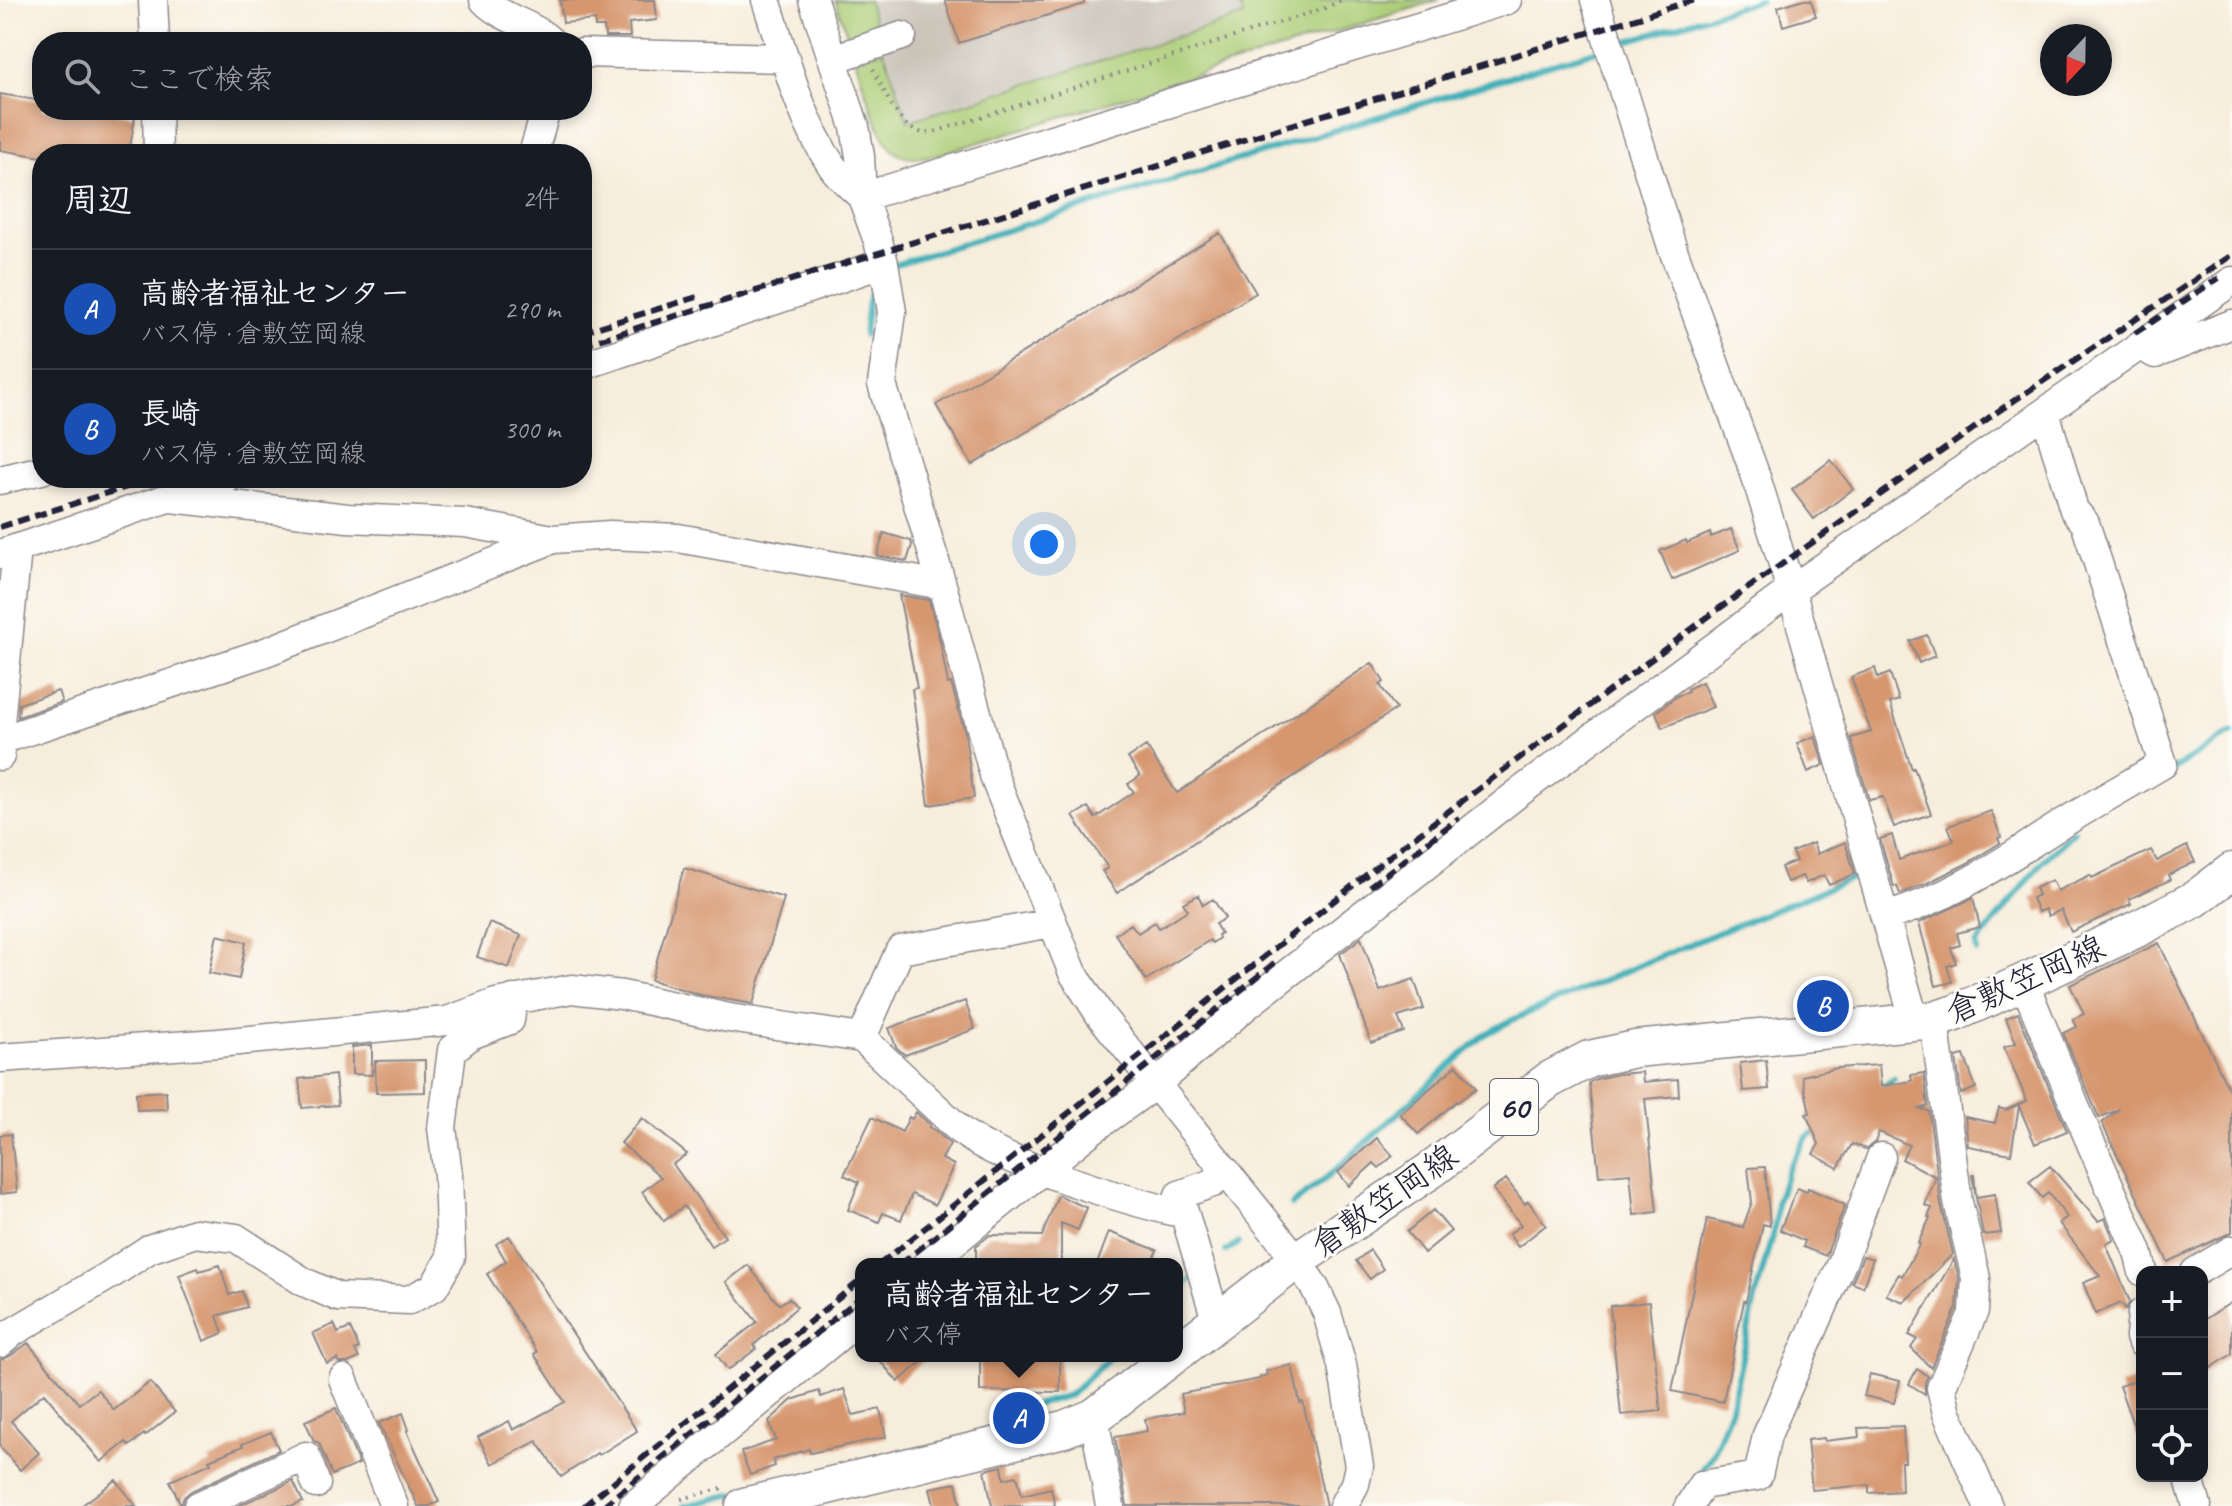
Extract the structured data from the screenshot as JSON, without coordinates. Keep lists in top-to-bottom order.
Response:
{
  "streets": {
    "main road": ["倉敷笠岡線", "60"]
  },
  "north": "bottom",
  "page": {
    "search": "ここで検索",
    "heading": ["周辺", "2件"],
    "list": [
      {
        "mark": "A",
        "name": "高齢者福祉センター",
        "note": "バス停 · 倉敷笠岡線",
        "value": "290 m"
      },
      {
        "mark": "B",
        "name": "長崎",
        "note": "バス停 · 倉敷笠岡線",
        "value": "300 m"
      }
    ],
    "pins": ["B", "A"],
    "popup": ["高齢者福祉センター", "バス停"],
    "map_buttons": ["+", "−"]
  }
}
